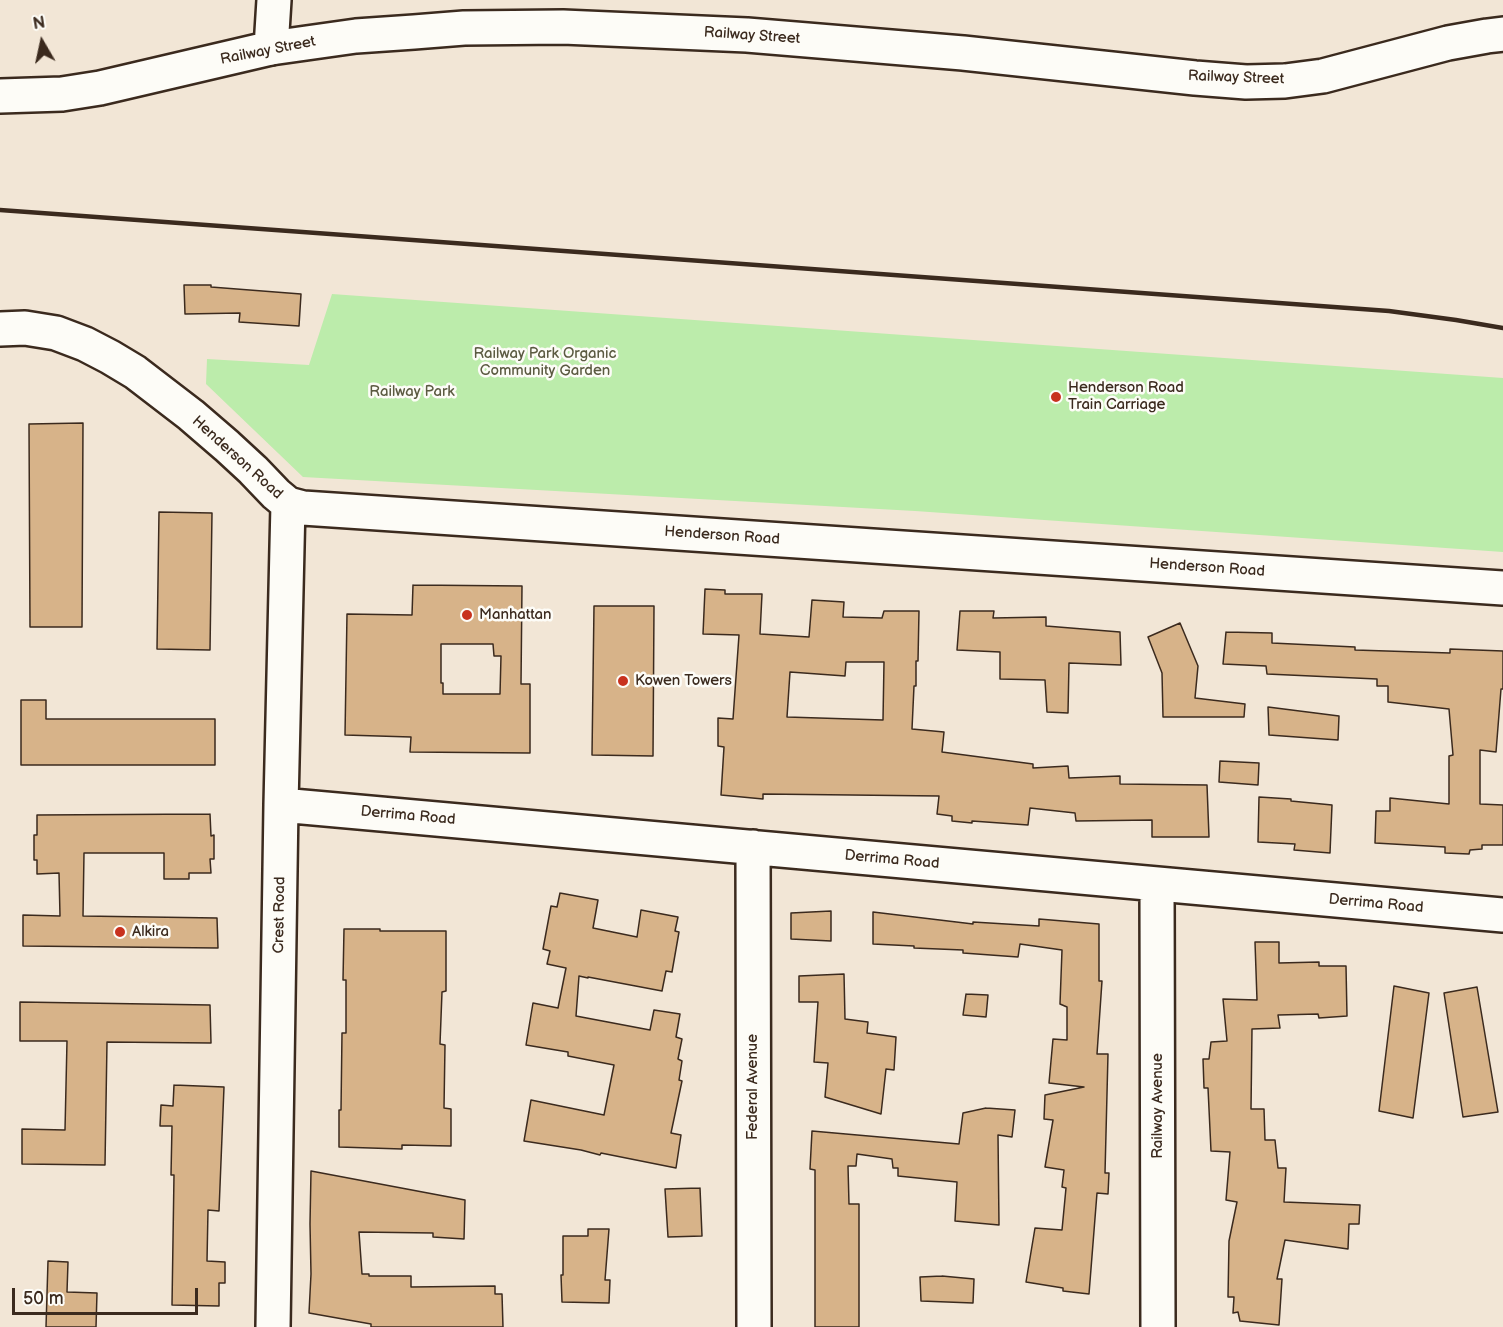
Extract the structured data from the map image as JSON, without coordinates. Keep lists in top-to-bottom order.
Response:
{
  "streets": {
    "street": [
      "Railway Street",
      "Henderson Road",
      "Derrima Road",
      "Crest Road",
      "Federal Avenue",
      "Railway Avenue"
    ]
  },
  "crossings": [
    ["Henderson Road", "Crest Road"],
    ["Derrima Road", "Crest Road"],
    ["Derrima Road", "Federal Avenue"],
    ["Derrima Road", "Railway Avenue"]
  ],
  "parks": ["Railway Park Organic Community Garden", "Railway Park"],
  "places": [
    "Henderson Road Train Carriage",
    "Manhattan",
    "Kowen Towers",
    "Alkira"
  ],
  "scale_bar": "50 m",
  "north": "top"
}
